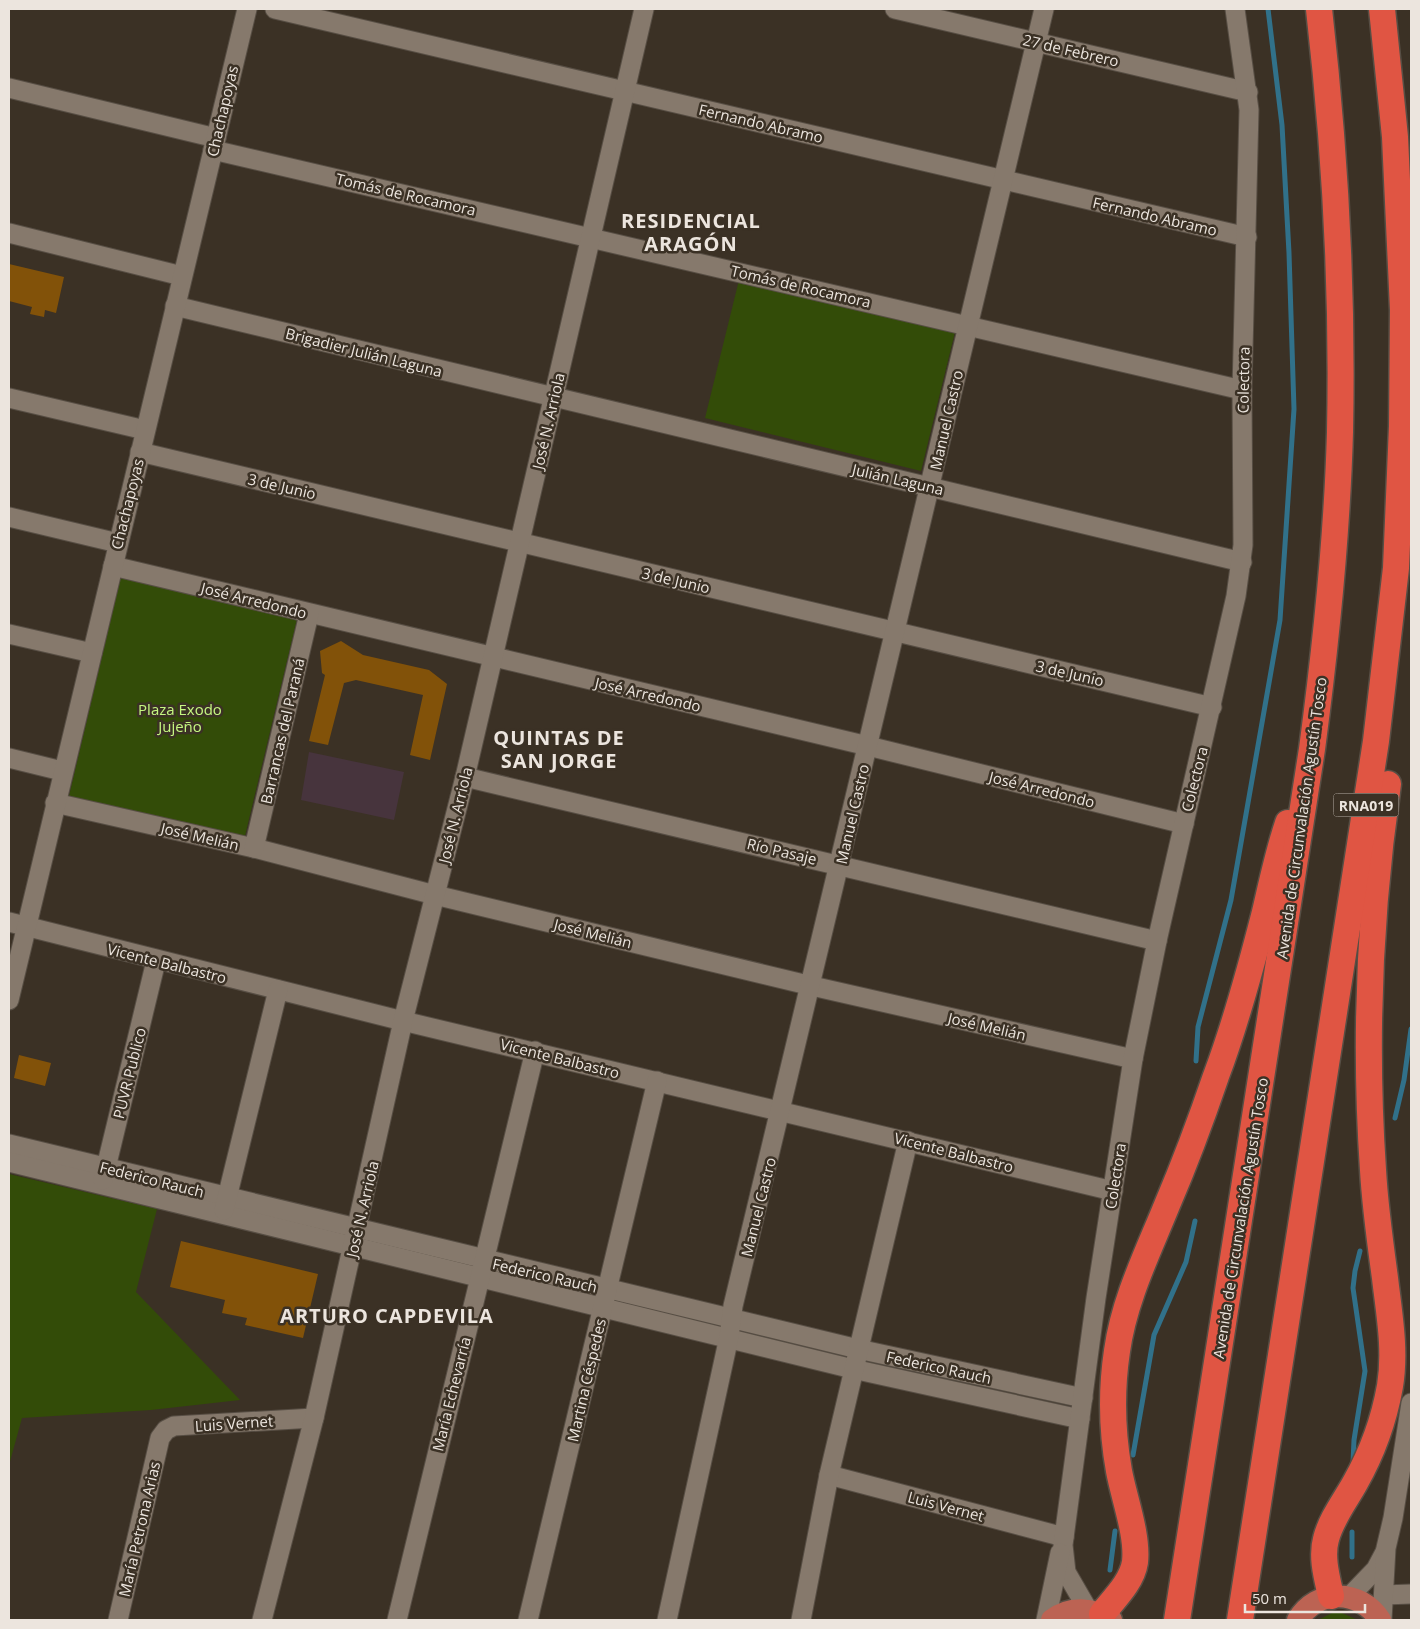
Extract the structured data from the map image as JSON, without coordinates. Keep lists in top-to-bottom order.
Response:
{
  "streets": {
    "highway": ["RNA019", "Avenida de Circunvalación Agustín Tosco"],
    "street": [
      "27 de Febrero",
      "Chachapoyas",
      "Fernando Abramo",
      "Tomás de Rocamora",
      "Brigadier Julián Laguna",
      "Colectora",
      "Manuel Castro",
      "José N. Arriola",
      "Julián Laguna",
      "3 de Junio",
      "José Arredondo",
      "Barrancas del Paraná",
      "José Melián",
      "Río Pasaje",
      "Vicente Balbastro",
      "PUVR Publico",
      "Federico Rauch",
      "Martina Céspedes",
      "María Echevarría",
      "Luis Vernet",
      "María Petrona Arias"
    ]
  },
  "crossings": [
    ["27 de Febrero", "Colectora"],
    ["27 de Febrero", "Manuel Castro"],
    ["Chachapoyas", "Tomás de Rocamora"],
    ["Chachapoyas", "Brigadier Julián Laguna"],
    ["Chachapoyas", "3 de Junio"],
    ["Chachapoyas", "José Arredondo"],
    ["Chachapoyas", "José Melián"],
    ["Chachapoyas", "Vicente Balbastro"],
    ["Fernando Abramo", "Colectora"],
    ["Fernando Abramo", "Manuel Castro"],
    ["Fernando Abramo", "José N. Arriola"],
    ["Tomás de Rocamora", "Colectora"],
    ["Tomás de Rocamora", "Manuel Castro"],
    ["Tomás de Rocamora", "José N. Arriola"],
    ["Brigadier Julián Laguna", "José N. Arriola"],
    ["Brigadier Julián Laguna", "Julián Laguna"],
    ["Colectora", "Julián Laguna"],
    ["Colectora", "3 de Junio"],
    ["Colectora", "José Arredondo"],
    ["Colectora", "José Melián"],
    ["Colectora", "Río Pasaje"],
    ["Colectora", "Vicente Balbastro"],
    ["Colectora", "Federico Rauch"],
    ["Colectora", "Luis Vernet"],
    ["Manuel Castro", "Julián Laguna"],
    ["Manuel Castro", "3 de Junio"],
    ["Manuel Castro", "José Arredondo"],
    ["Manuel Castro", "José Melián"],
    ["Manuel Castro", "Río Pasaje"],
    ["Manuel Castro", "Vicente Balbastro"],
    ["Manuel Castro", "Federico Rauch"],
    ["José N. Arriola", "Julián Laguna"],
    ["José N. Arriola", "3 de Junio"],
    ["José N. Arriola", "José Arredondo"],
    ["José N. Arriola", "José Melián"],
    ["José N. Arriola", "Río Pasaje"],
    ["José N. Arriola", "Vicente Balbastro"],
    ["José N. Arriola", "Federico Rauch"],
    ["José N. Arriola", "Luis Vernet"],
    ["José Arredondo", "Barrancas del Paraná"],
    ["Barrancas del Paraná", "José Melián"],
    ["Vicente Balbastro", "PUVR Publico"],
    ["Vicente Balbastro", "Martina Céspedes"],
    ["Vicente Balbastro", "María Echevarría"],
    ["PUVR Publico", "Federico Rauch"],
    ["Federico Rauch", "Martina Céspedes"],
    ["Federico Rauch", "María Echevarría"],
    ["Luis Vernet", "María Petrona Arias"]
  ],
  "districts": ["RESIDENCIAL ARAGÓN", "QUINTAS DE SAN JORGE", "ARTURO CAPDEVILA"],
  "parks": ["Plaza Exodo Jujeño"],
  "scale_bar": "50 m"
}
